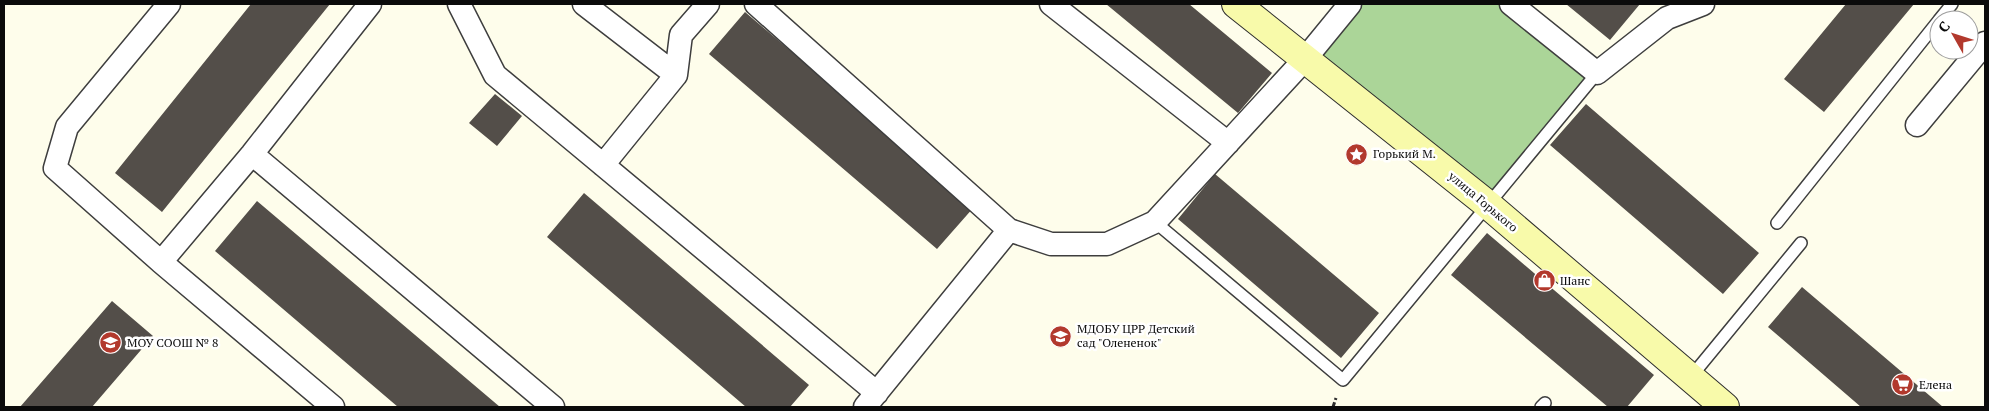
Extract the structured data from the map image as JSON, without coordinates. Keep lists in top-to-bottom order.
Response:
{
  "streets": {
    "street": ["улица Горького"]
  },
  "places": {
    "place": ["Горький М."],
    "shop": ["Шанс"],
    "school or university": ["МДОБУ ЦРР Детский сад \"Олененок\"", "МОУ СООШ № 8"],
    "supermarket": ["Елена"]
  },
  "north": "top left"
}
